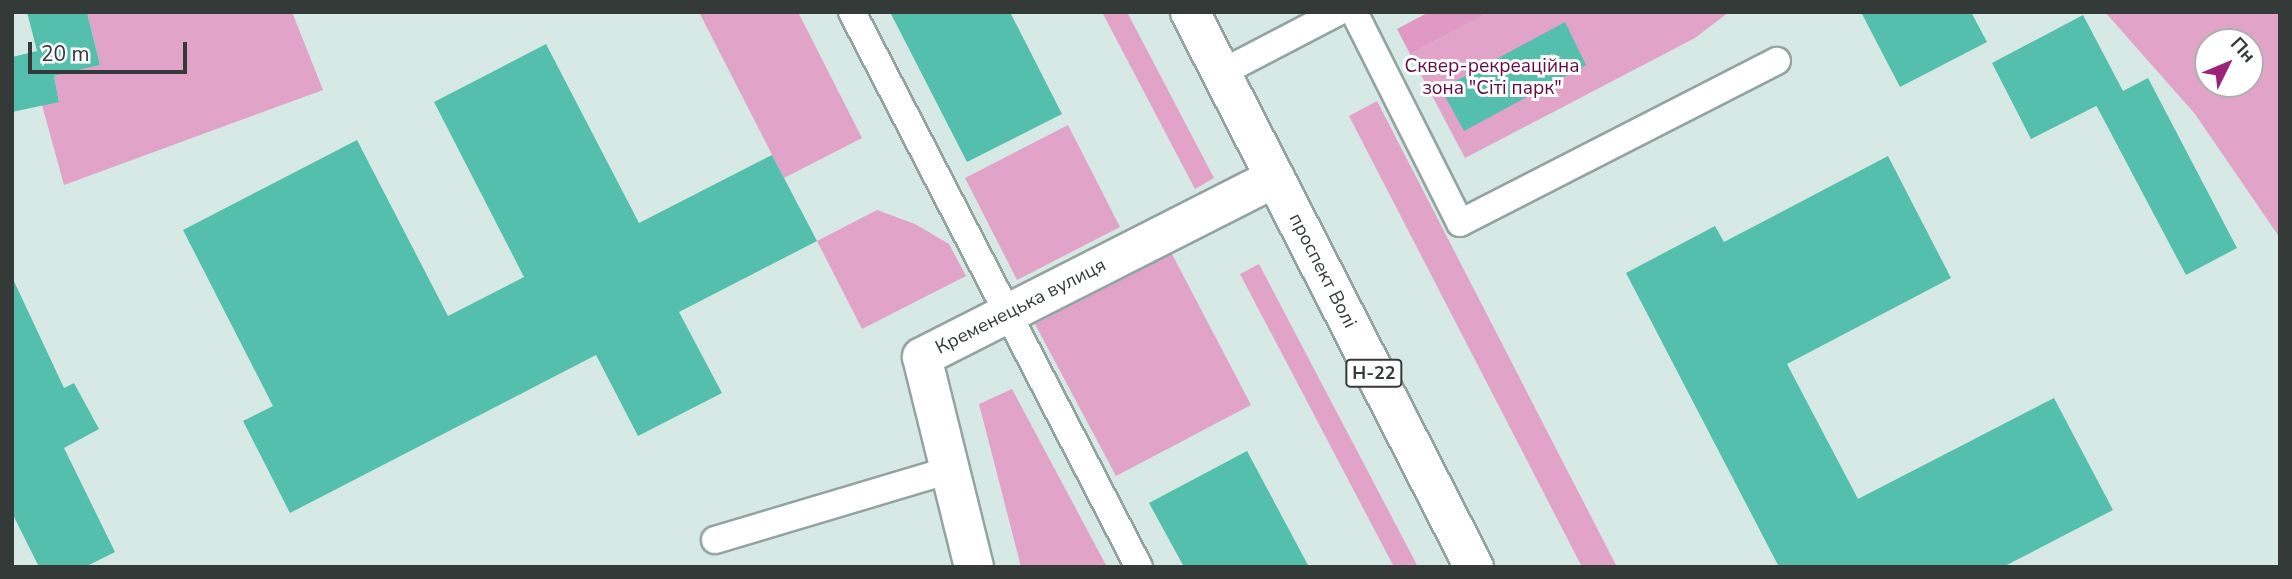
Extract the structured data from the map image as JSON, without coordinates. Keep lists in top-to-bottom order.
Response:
{
  "streets": {
    "main road": ["проспект Волі", "Кременецька вулиця", "Н-22"]
  },
  "crossings": [
    ["проспект Волі", "Кременецька вулиця"]
  ],
  "parks": ["Сквер-рекреаційна зона \"Сіті парк\""],
  "scale_bar": "20 m",
  "north": "top right"
}
